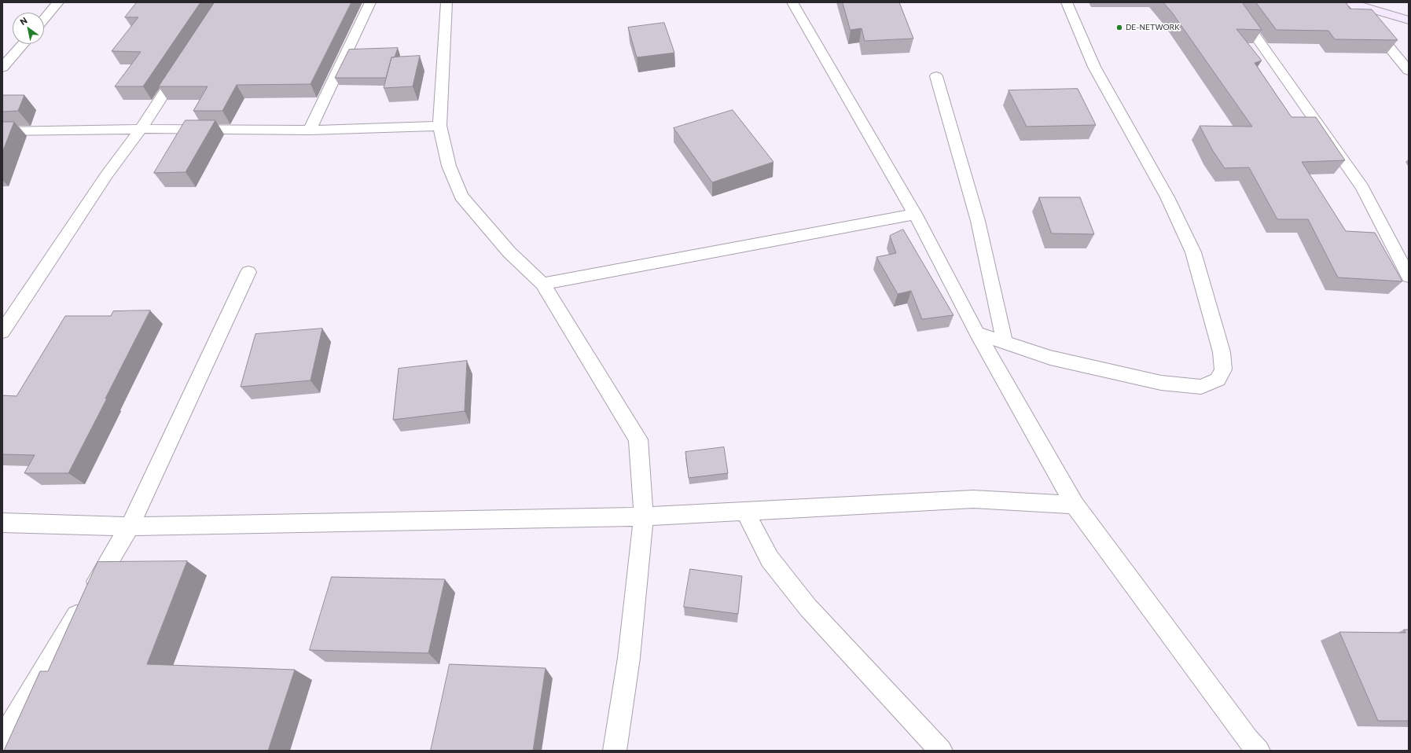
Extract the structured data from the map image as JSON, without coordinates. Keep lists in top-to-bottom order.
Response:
{
  "places": ["DE-NETWORK"],
  "north": "top left"
}
